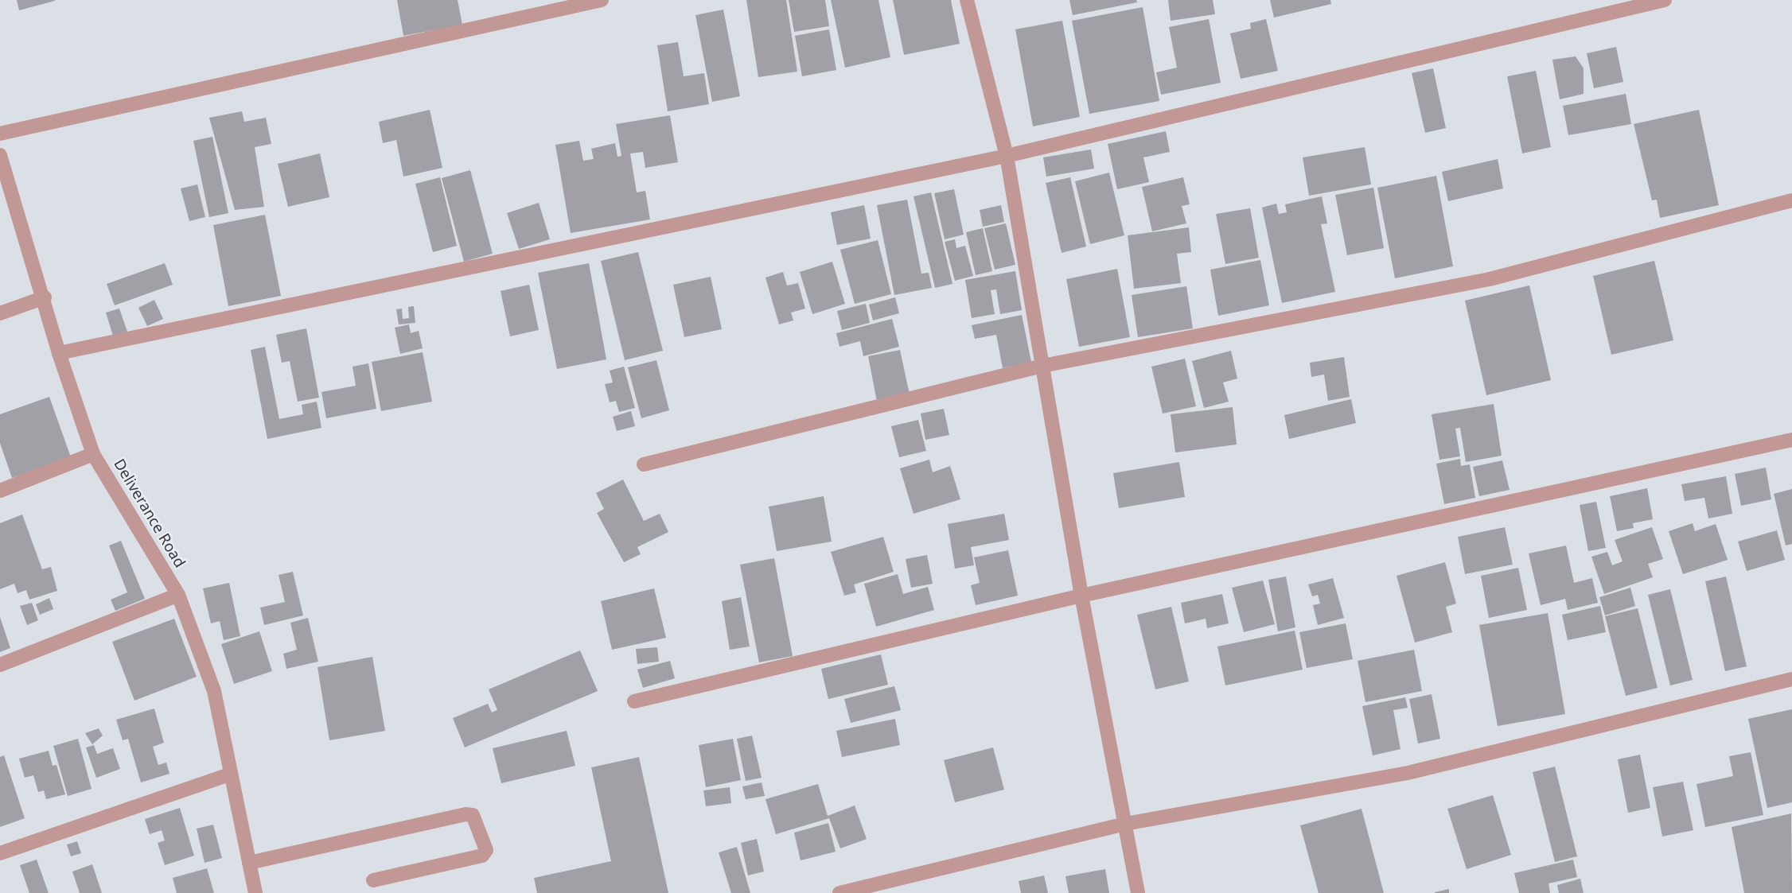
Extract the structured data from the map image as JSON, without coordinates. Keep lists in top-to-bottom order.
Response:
{
  "streets": {
    "street": ["Deliverance Road"]
  }
}
